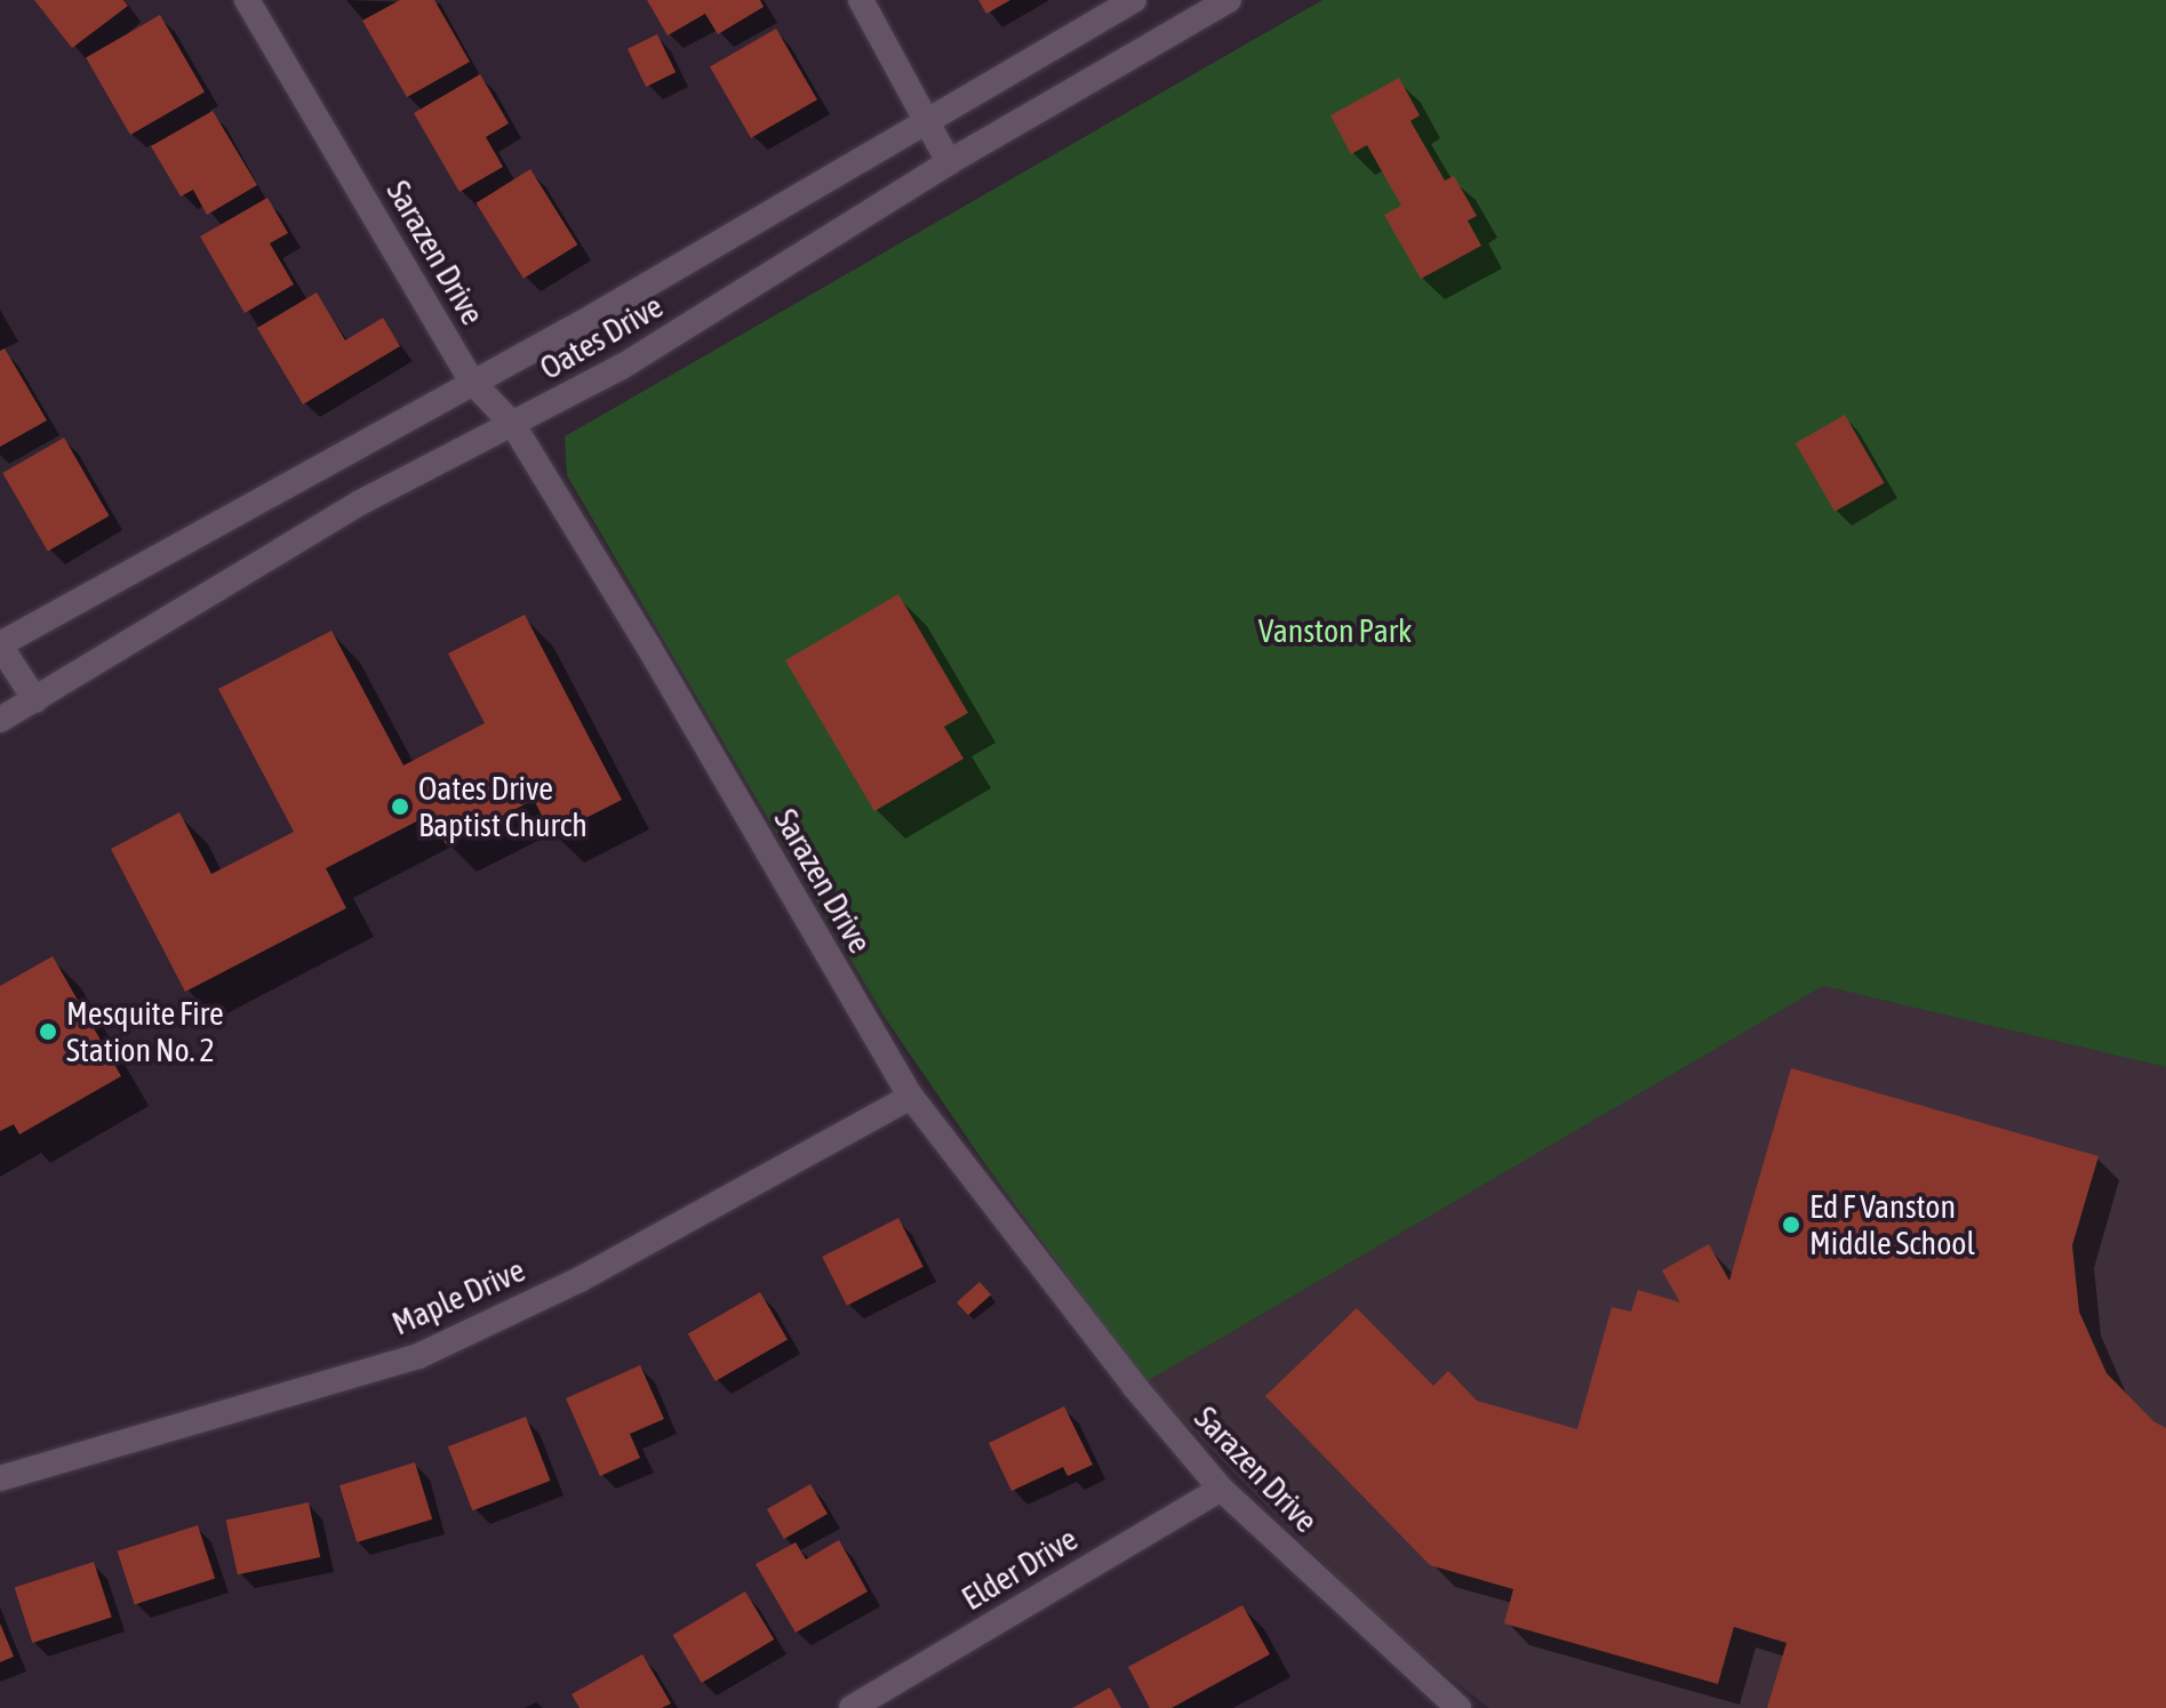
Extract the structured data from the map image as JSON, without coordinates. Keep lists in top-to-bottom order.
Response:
{
  "streets": {
    "street": [
      "Sarazen Drive",
      "Oates Drive",
      "Maple Drive",
      "Elder Drive"
    ]
  },
  "crossings": [
    ["Sarazen Drive", "Oates Drive"],
    ["Sarazen Drive", "Maple Drive"],
    ["Sarazen Drive", "Elder Drive"]
  ],
  "parks": ["Vanston Park"],
  "places": ["Oates Drive Baptist Church", "Mesquite Fire Station No. 2", "Ed F Vanston Middle School"]
}
